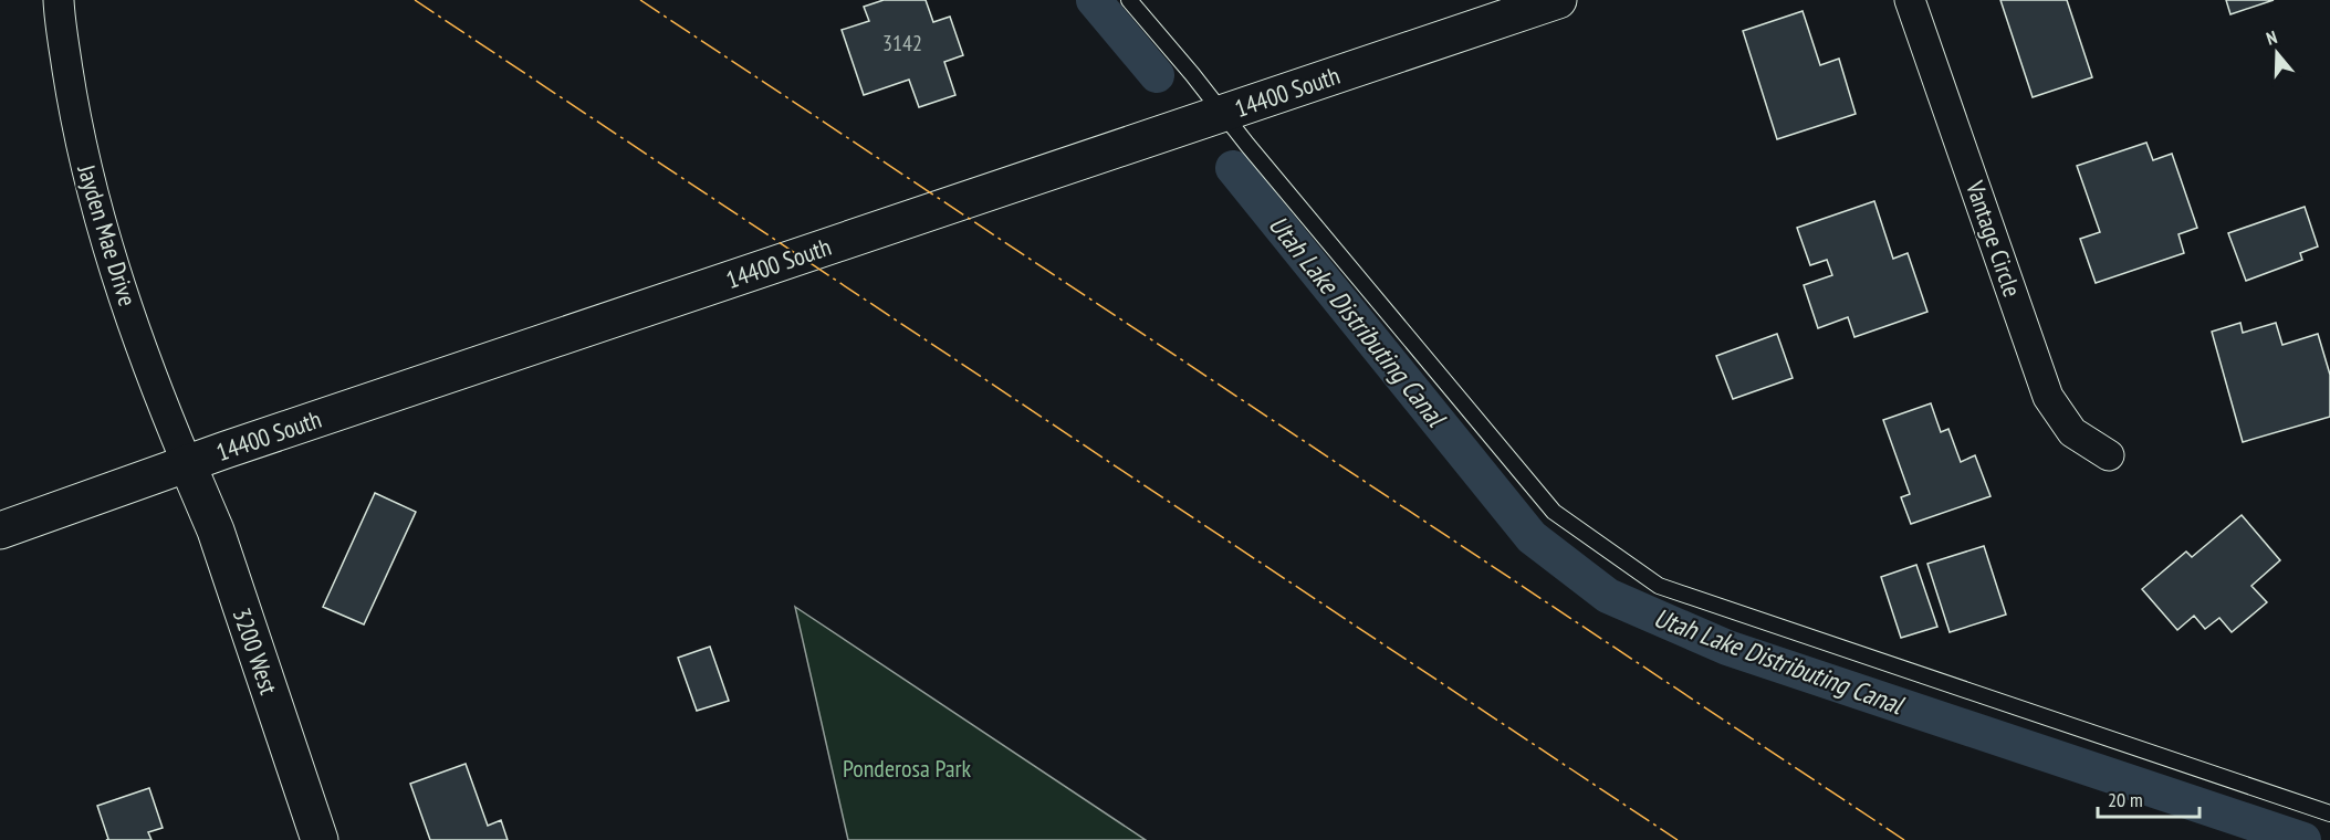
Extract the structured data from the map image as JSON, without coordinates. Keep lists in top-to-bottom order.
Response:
{
  "streets": {
    "street": [
      "14400 South",
      "Jayden Mae Drive",
      "Vantage Circle",
      "3200 West"
    ]
  },
  "crossings": [
    ["14400 South", "Jayden Mae Drive"],
    ["14400 South", "3200 West"],
    ["Jayden Mae Drive", "3200 West"]
  ],
  "water": ["Utah Lake Distributing Canal"],
  "parks": ["Ponderosa Park"],
  "house_numbers": ["3142"],
  "scale_bar": "20 m",
  "north": "top"
}
